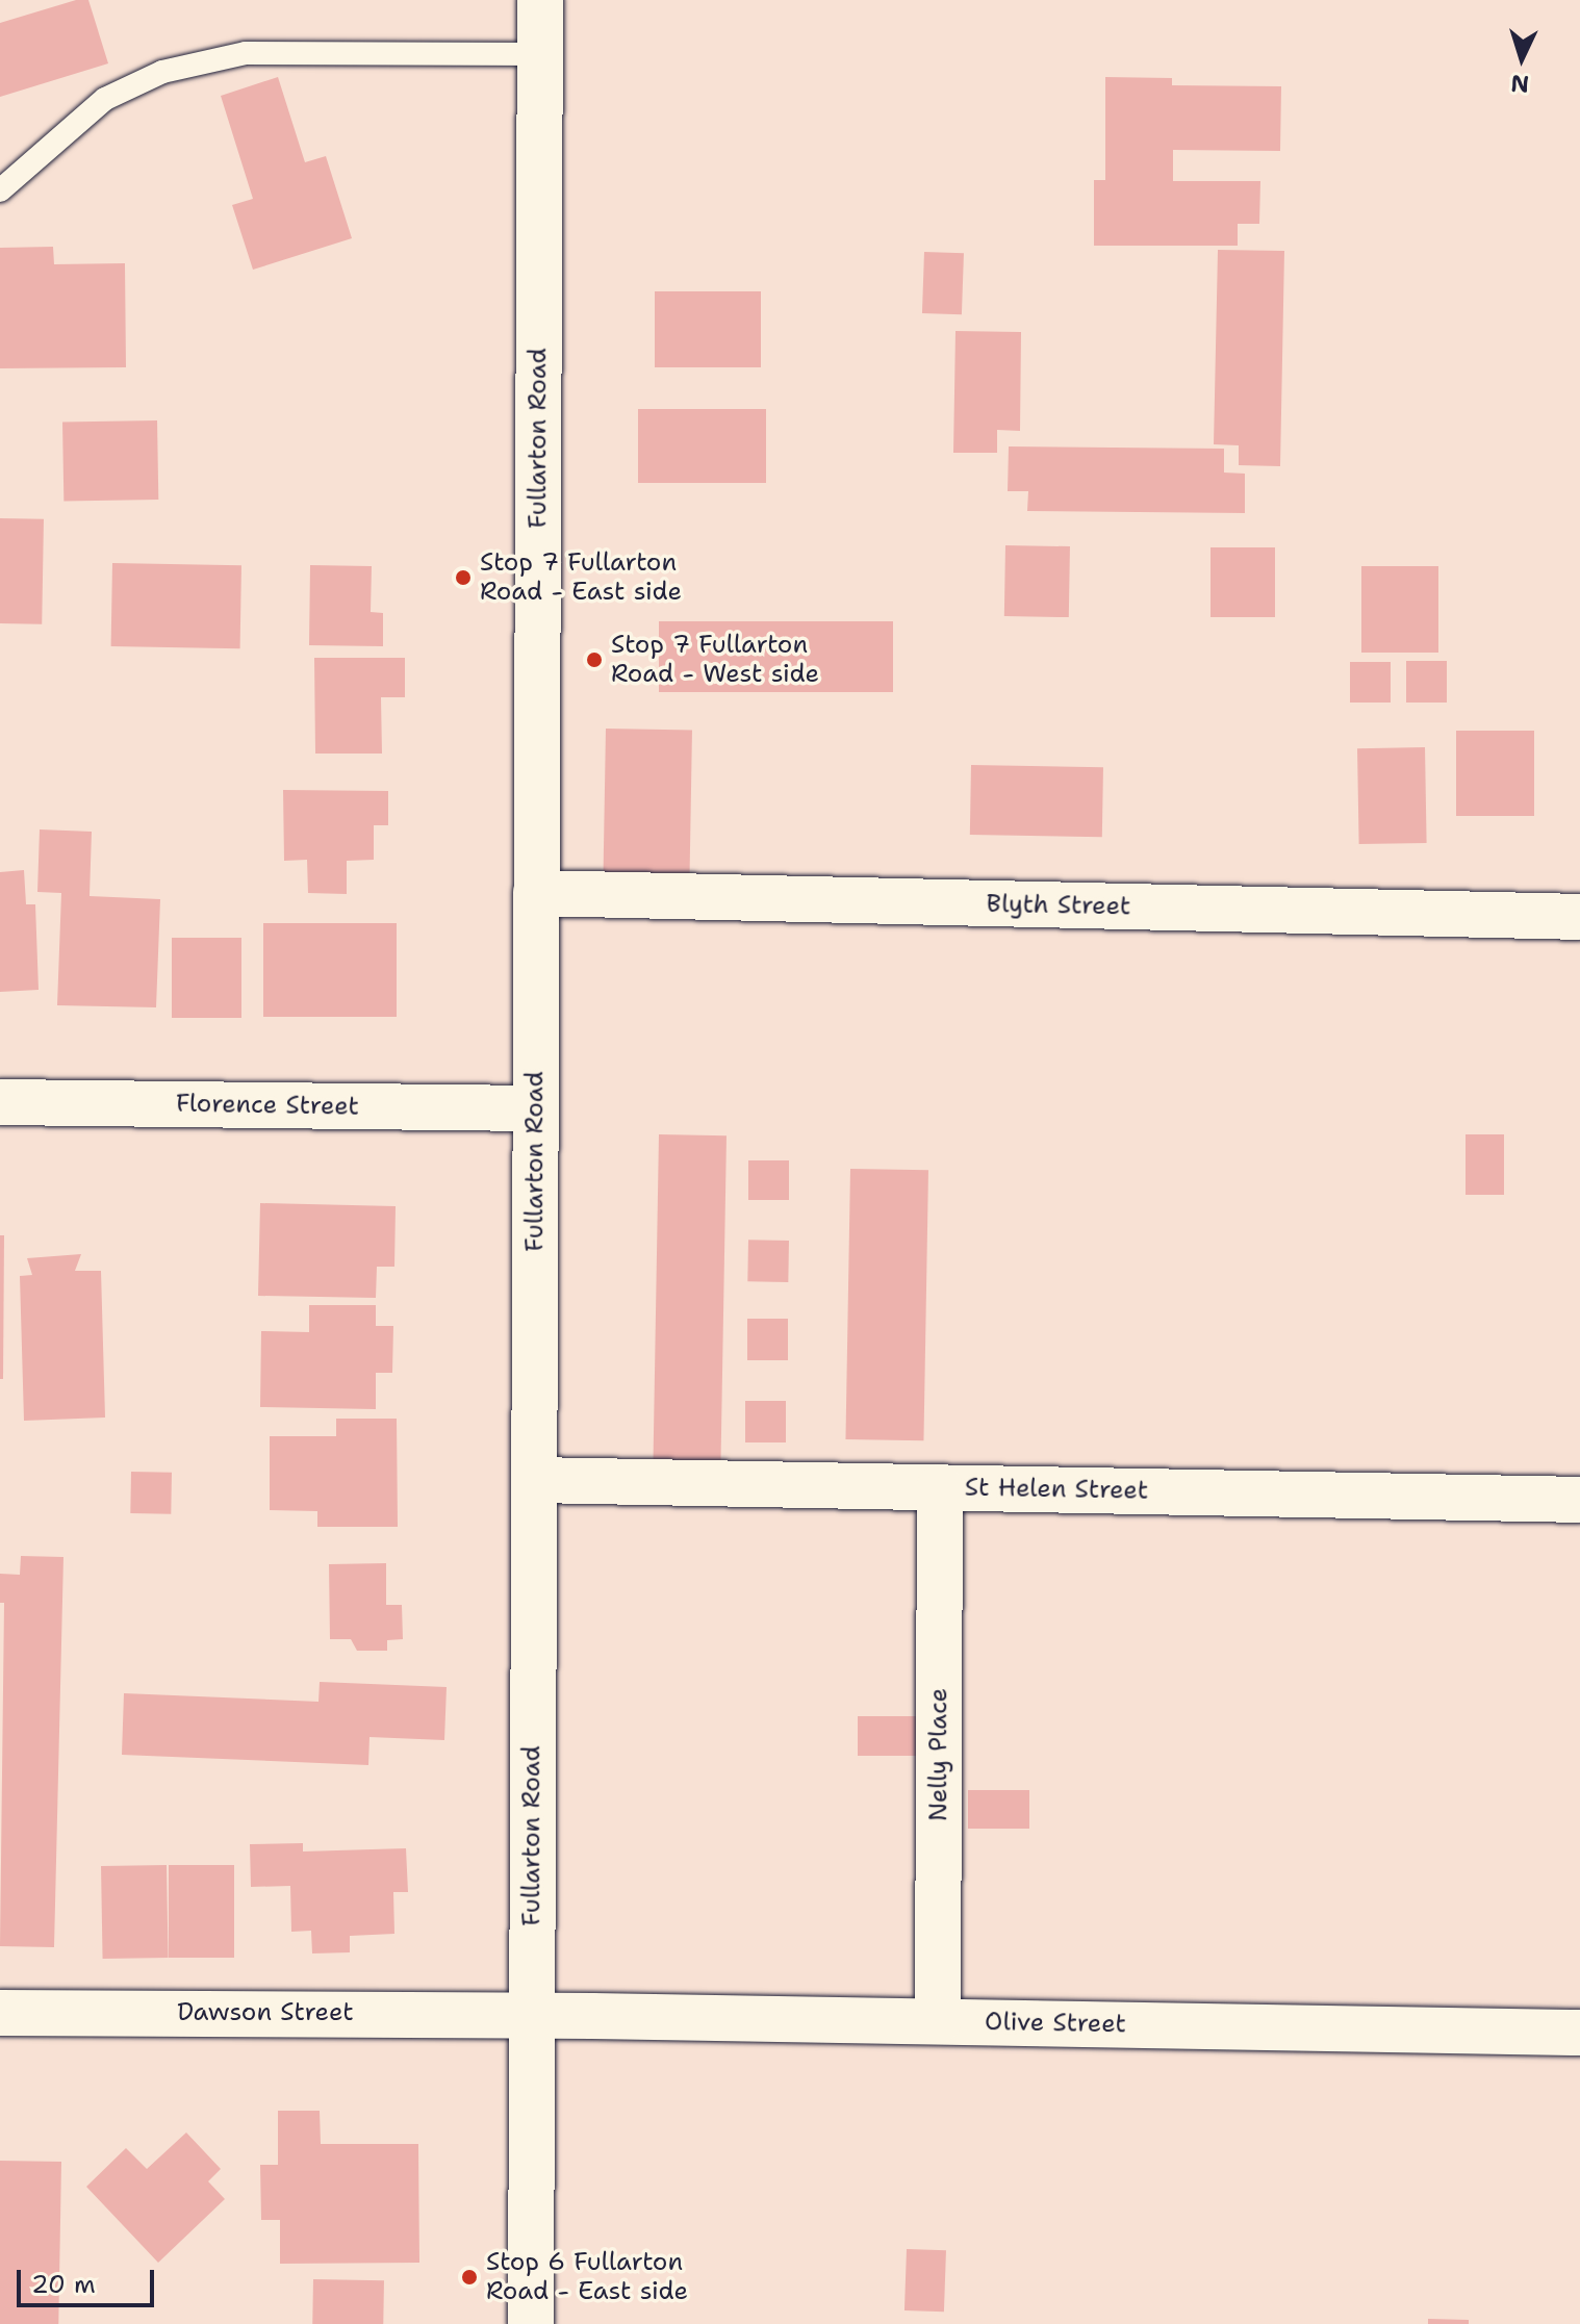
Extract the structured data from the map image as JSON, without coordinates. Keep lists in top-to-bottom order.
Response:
{
  "streets": {
    "street": [
      "Fullarton Road",
      "Blyth Street",
      "Florence Street",
      "St Helen Street",
      "Nelly Place",
      "Dawson Street",
      "Olive Street"
    ]
  },
  "crossings": [
    ["Fullarton Road", "Blyth Street"],
    ["Fullarton Road", "Florence Street"],
    ["Fullarton Road", "St Helen Street"],
    ["Fullarton Road", "Dawson Street"],
    ["Fullarton Road", "Olive Street"],
    ["St Helen Street", "Nelly Place"],
    ["Nelly Place", "Olive Street"],
    ["Dawson Street", "Olive Street"]
  ],
  "places": ["Stop 7 Fullarton Road - East side", "Stop 7 Fullarton Road - West side", "Stop 6 Fullarton Road - East side"],
  "scale_bar": "20 m",
  "north": "bottom"
}
